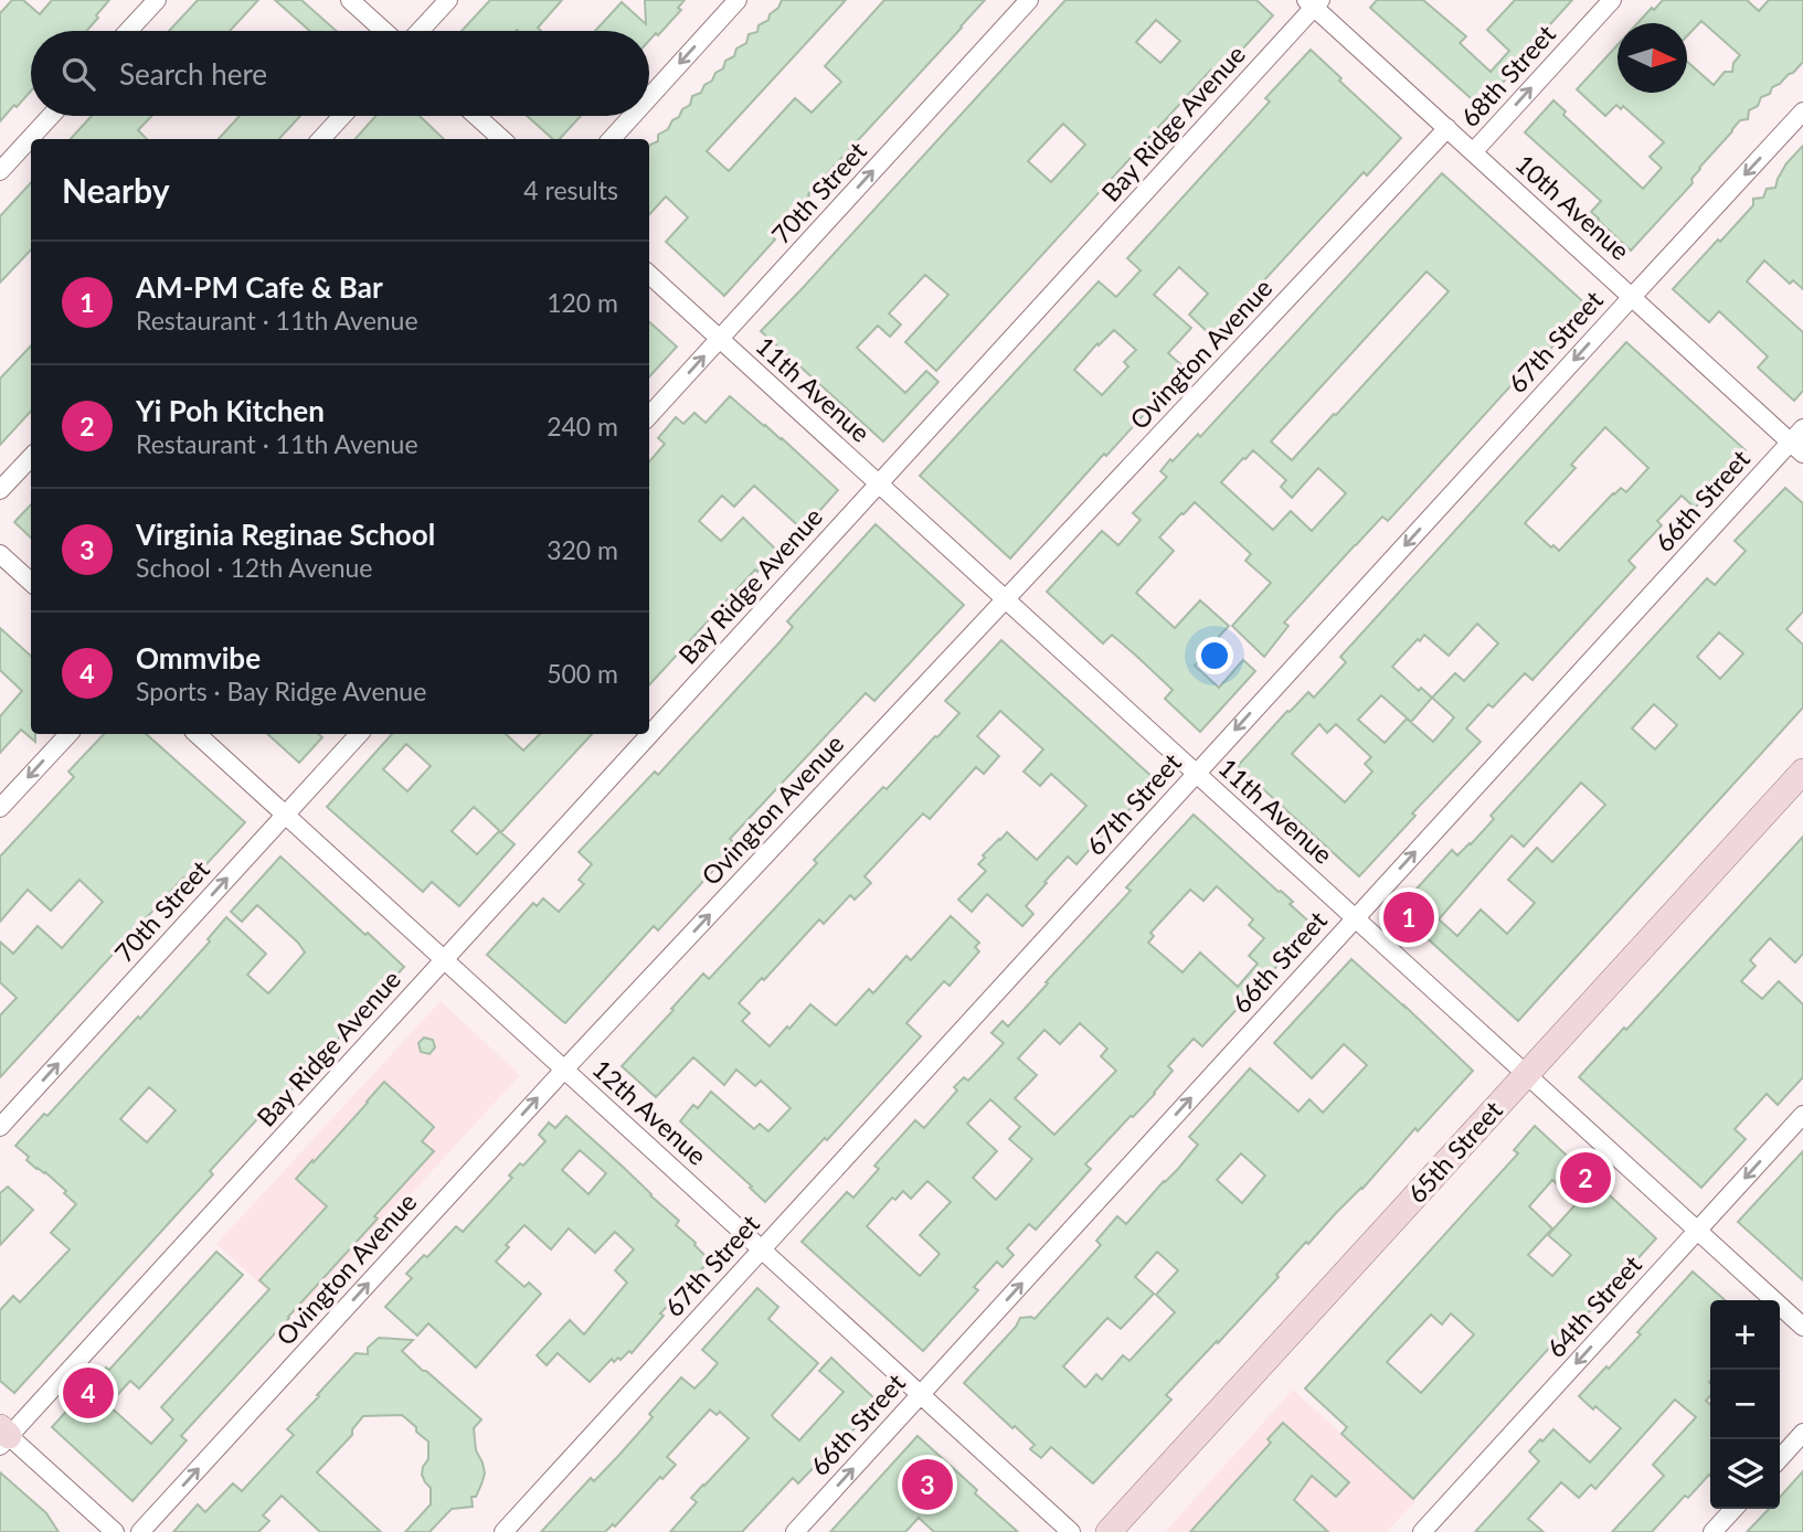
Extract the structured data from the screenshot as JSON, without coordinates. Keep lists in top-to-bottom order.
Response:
{
  "streets": {
    "main road": ["65th Street"],
    "street": [
      "68th Street",
      "Bay Ridge Avenue",
      "70th Street",
      "10th Avenue",
      "67th Street",
      "Ovington Avenue",
      "11th Avenue",
      "66th Street",
      "12th Avenue",
      "64th Street"
    ]
  },
  "crossings": [
    ["68th Street", "10th Avenue"],
    ["Bay Ridge Avenue", "10th Avenue"],
    ["Bay Ridge Avenue", "11th Avenue"],
    ["Bay Ridge Avenue", "12th Avenue"],
    ["70th Street", "11th Avenue"],
    ["70th Street", "12th Avenue"],
    ["10th Avenue", "67th Street"],
    ["10th Avenue", "Ovington Avenue"],
    ["10th Avenue", "66th Street"],
    ["67th Street", "11th Avenue"],
    ["67th Street", "12th Avenue"],
    ["Ovington Avenue", "11th Avenue"],
    ["Ovington Avenue", "12th Avenue"],
    ["11th Avenue", "66th Street"],
    ["11th Avenue", "65th Street"],
    ["11th Avenue", "64th Street"],
    ["66th Street", "12th Avenue"]
  ],
  "one_way": [
    "68th Street",
    "70th Street",
    "67th Street",
    "Ovington Avenue",
    "66th Street",
    "64th Street"
  ],
  "north": "right",
  "page": {
    "search": "Search here",
    "heading": ["Nearby", "4 results"],
    "list": [
      {
        "mark": "1",
        "name": "AM-PM Cafe & Bar",
        "note": "Restaurant · 11th Avenue",
        "value": "120 m"
      },
      {
        "mark": "2",
        "name": "Yi Poh Kitchen",
        "note": "Restaurant · 11th Avenue",
        "value": "240 m"
      },
      {
        "mark": "3",
        "name": "Virginia Reginae School",
        "note": "School · 12th Avenue",
        "value": "320 m"
      },
      {
        "mark": "4",
        "name": "Ommvibe",
        "note": "Sports · Bay Ridge Avenue",
        "value": "500 m"
      }
    ],
    "pins": [
      "1",
      "2",
      "4",
      "3"
    ],
    "map_buttons": ["+", "−"]
  }
}
